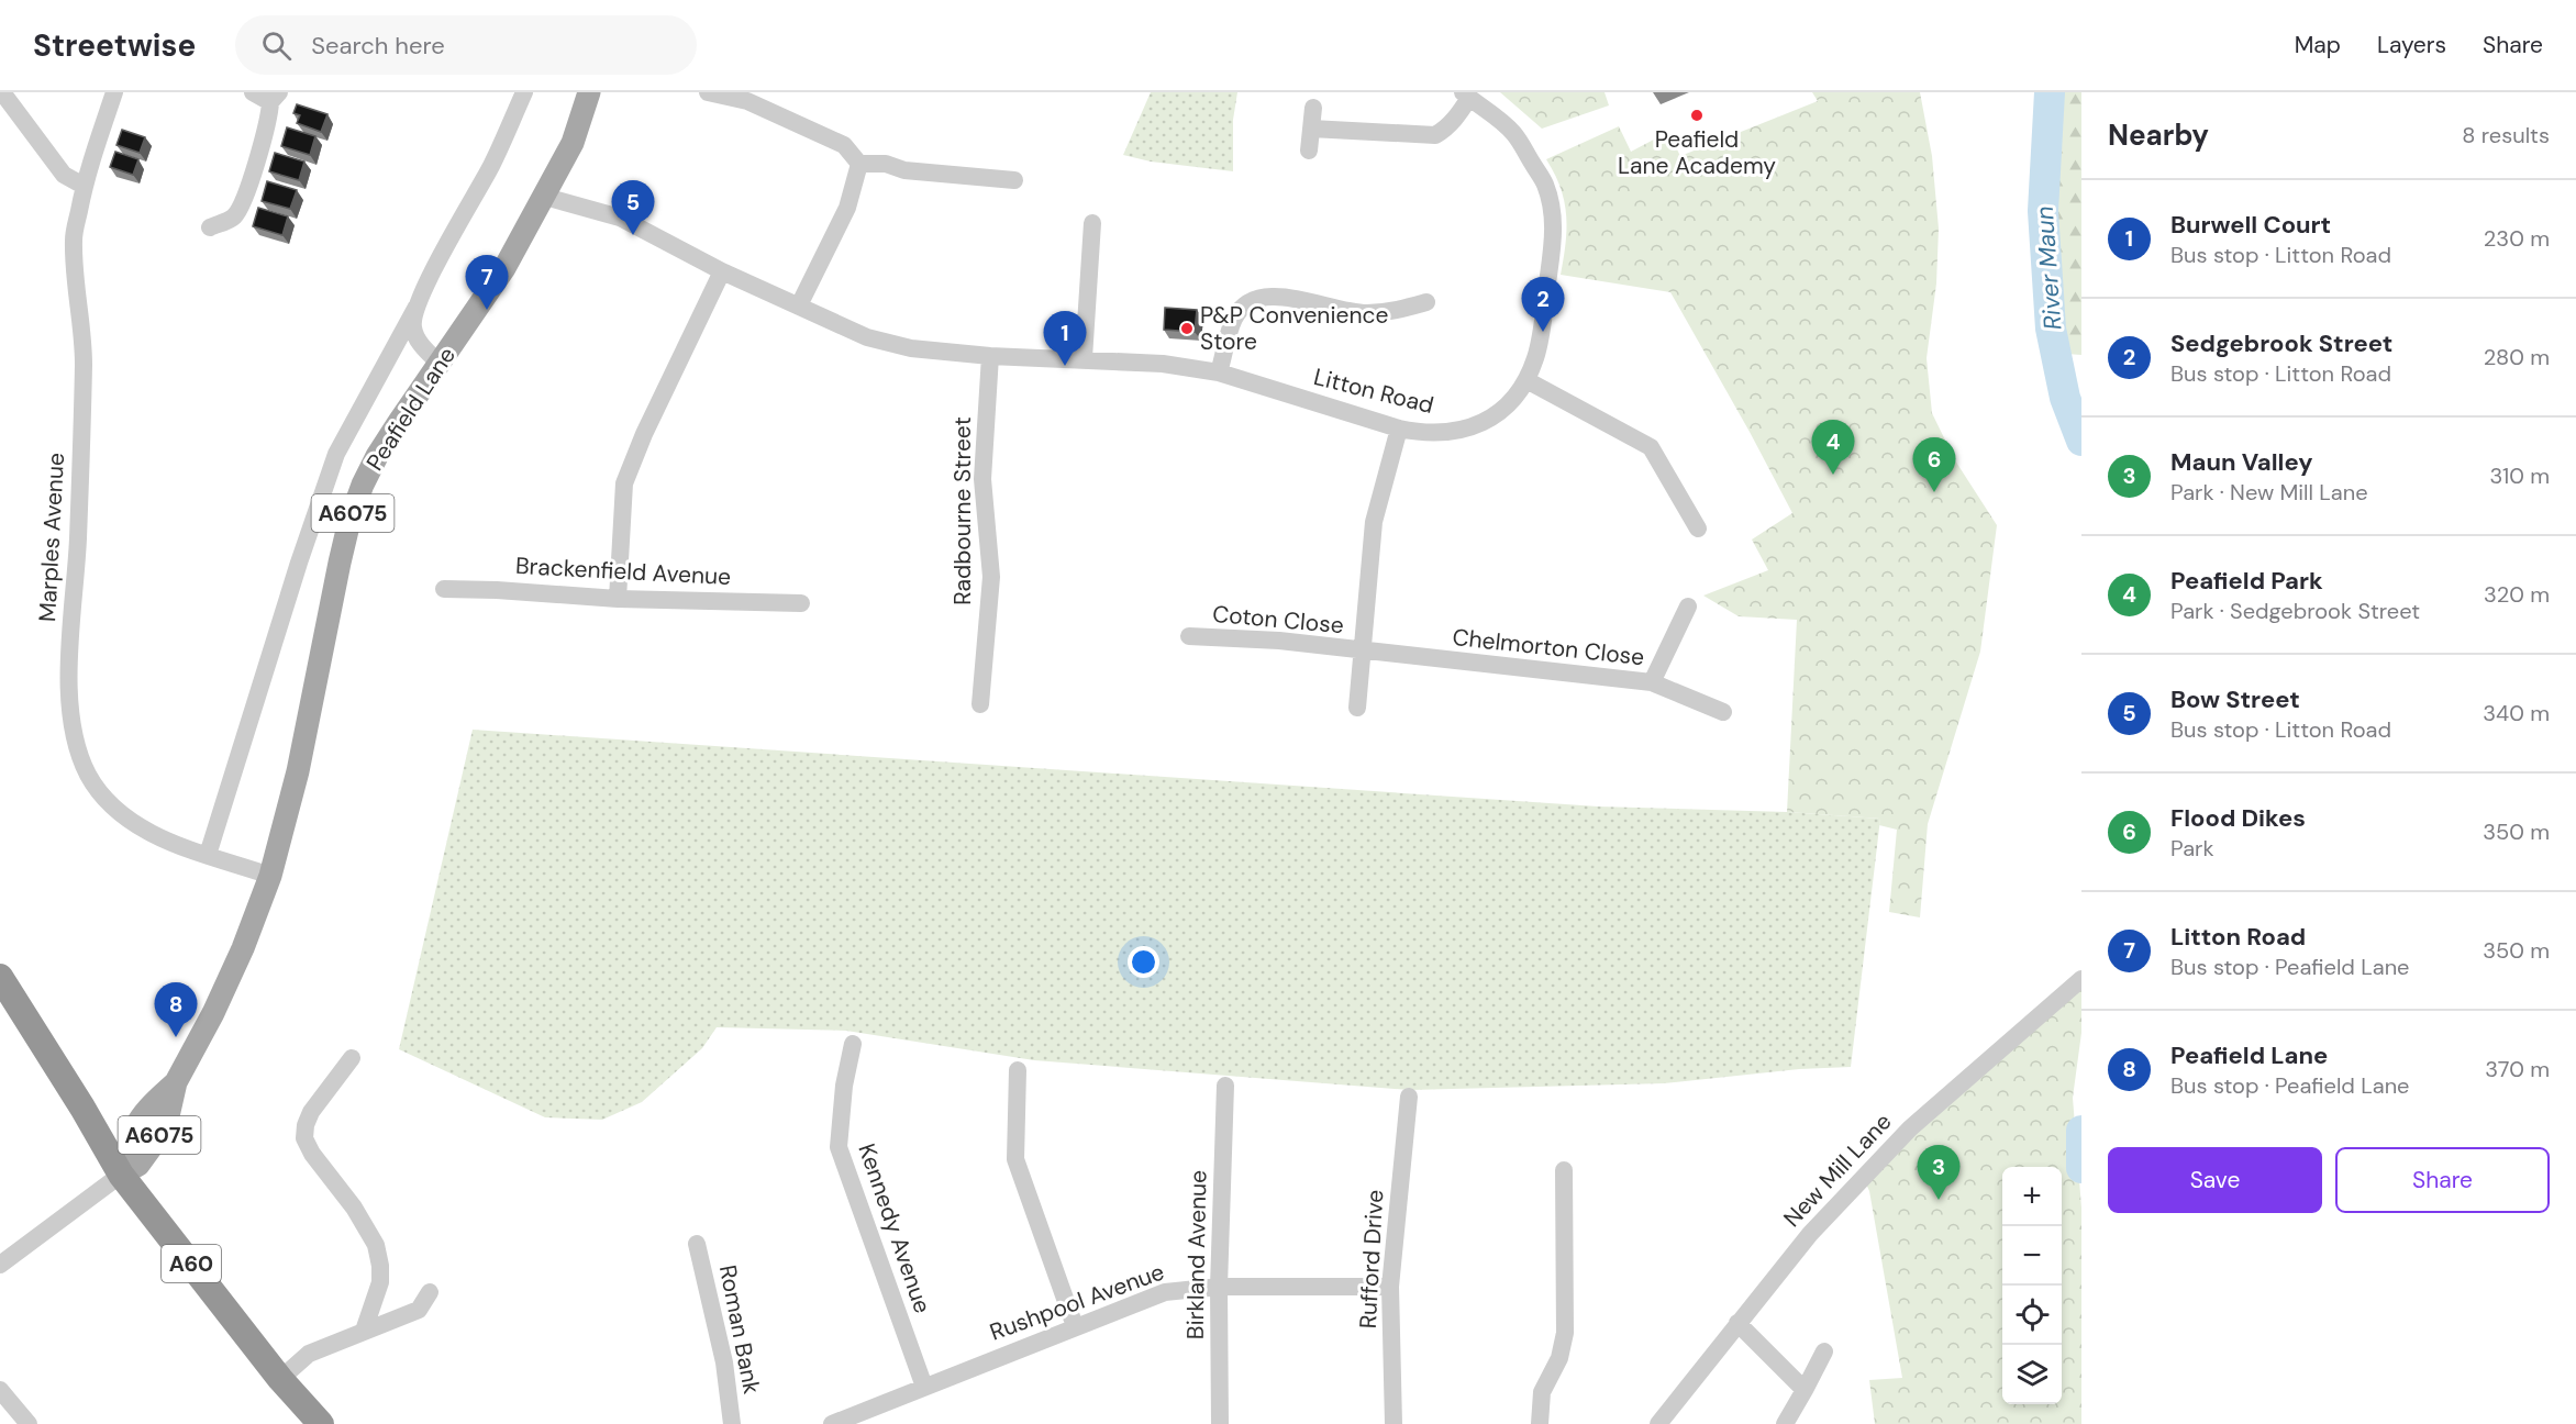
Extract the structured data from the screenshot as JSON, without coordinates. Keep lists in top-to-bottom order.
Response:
{
  "streets": {
    "highway": ["A60"],
    "main road": ["Peafield Lane", "A6075"],
    "street": [
      "Litton Road",
      "Radbourne Street",
      "Marples Avenue",
      "Brackenfield Avenue",
      "Coton Close",
      "Chelmorton Close",
      "New Mill Lane",
      "Kennedy Avenue",
      "Birkland Avenue",
      "Rufford Drive",
      "Rushpool Avenue",
      "Roman Bank"
    ]
  },
  "crossings": [
    ["Litton Road", "Peafield Lane"],
    ["Litton Road", "Radbourne Street"],
    ["Peafield Lane", "Marples Avenue"],
    ["Peafield Lane", "A60"],
    ["Coton Close", "Chelmorton Close"],
    ["Kennedy Avenue", "Rushpool Avenue"],
    ["Birkland Avenue", "Rushpool Avenue"],
    ["Rufford Drive", "Rushpool Avenue"]
  ],
  "water": ["River Maun"],
  "places": ["Peafield Lane Academy", "P&P Convenience Store"],
  "page": {
    "header": "Streetwise",
    "search": "Search here",
    "nav": ["Map", "Layers", "Share"],
    "heading": ["Nearby", "8 results"],
    "list": [
      {
        "mark": "1",
        "name": "Burwell Court",
        "note": "Bus stop · Litton Road",
        "value": "230 m"
      },
      {
        "mark": "2",
        "name": "Sedgebrook Street",
        "note": "Bus stop · Litton Road",
        "value": "280 m"
      },
      {
        "mark": "3",
        "name": "Maun Valley",
        "note": "Park · New Mill Lane",
        "value": "310 m"
      },
      {
        "mark": "4",
        "name": "Peafield Park",
        "note": "Park · Sedgebrook Street",
        "value": "320 m"
      },
      {
        "mark": "5",
        "name": "Bow Street",
        "note": "Bus stop · Litton Road",
        "value": "340 m"
      },
      {
        "mark": "6",
        "name": "Flood Dikes",
        "note": "Park",
        "value": "350 m"
      },
      {
        "mark": "7",
        "name": "Litton Road",
        "note": "Bus stop · Peafield Lane",
        "value": "350 m"
      },
      {
        "mark": "8",
        "name": "Peafield Lane",
        "note": "Bus stop · Peafield Lane",
        "value": "370 m"
      }
    ],
    "pins": [
      "5",
      "7",
      "2",
      "1",
      "4",
      "6",
      "8",
      "3"
    ],
    "buttons": ["Save", "Share"],
    "map_buttons": ["+", "−"]
  }
}
